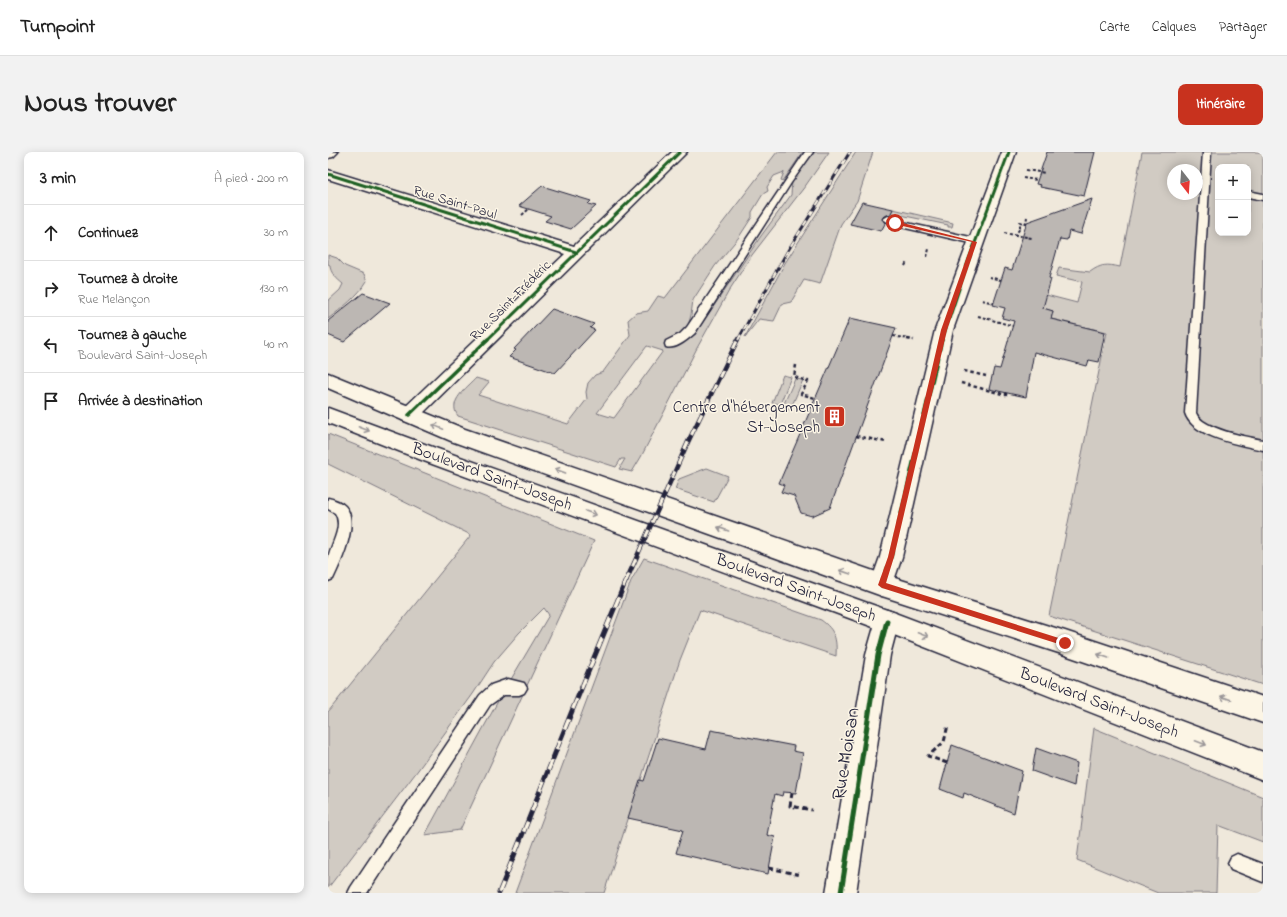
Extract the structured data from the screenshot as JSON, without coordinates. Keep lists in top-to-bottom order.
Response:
{
  "streets": {
    "street": [
      "Rue Saint-Paul",
      "Rue Saint-Frédéric",
      "Boulevard Saint-Joseph",
      "Rue Moisan"
    ]
  },
  "crossings": [
    ["Rue Saint-Paul", "Rue Saint-Frédéric"],
    ["Rue Saint-Frédéric", "Boulevard Saint-Joseph"],
    ["Boulevard Saint-Joseph", "Rue Moisan"]
  ],
  "places": {
    "building": ["Centre d'hébergement St-Joseph"]
  },
  "north": "bottom",
  "page": {
    "header": "Turnpoint",
    "nav": ["Carte", "Calques", "Partager"],
    "title": "Nous trouver",
    "buttons": "Itinéraire",
    "heading": ["3 min", "À pied · 200 m"],
    "map_buttons": ["+", "−"],
    "list": [
      ["Continuez", "30 m"],
      ["Tournez à droite", "Rue Melançon", "130 m"],
      ["Tournez à gauche", "Boulevard Saint-Joseph", "40 m"],
      "Arrivée à destination"
    ]
  }
}
